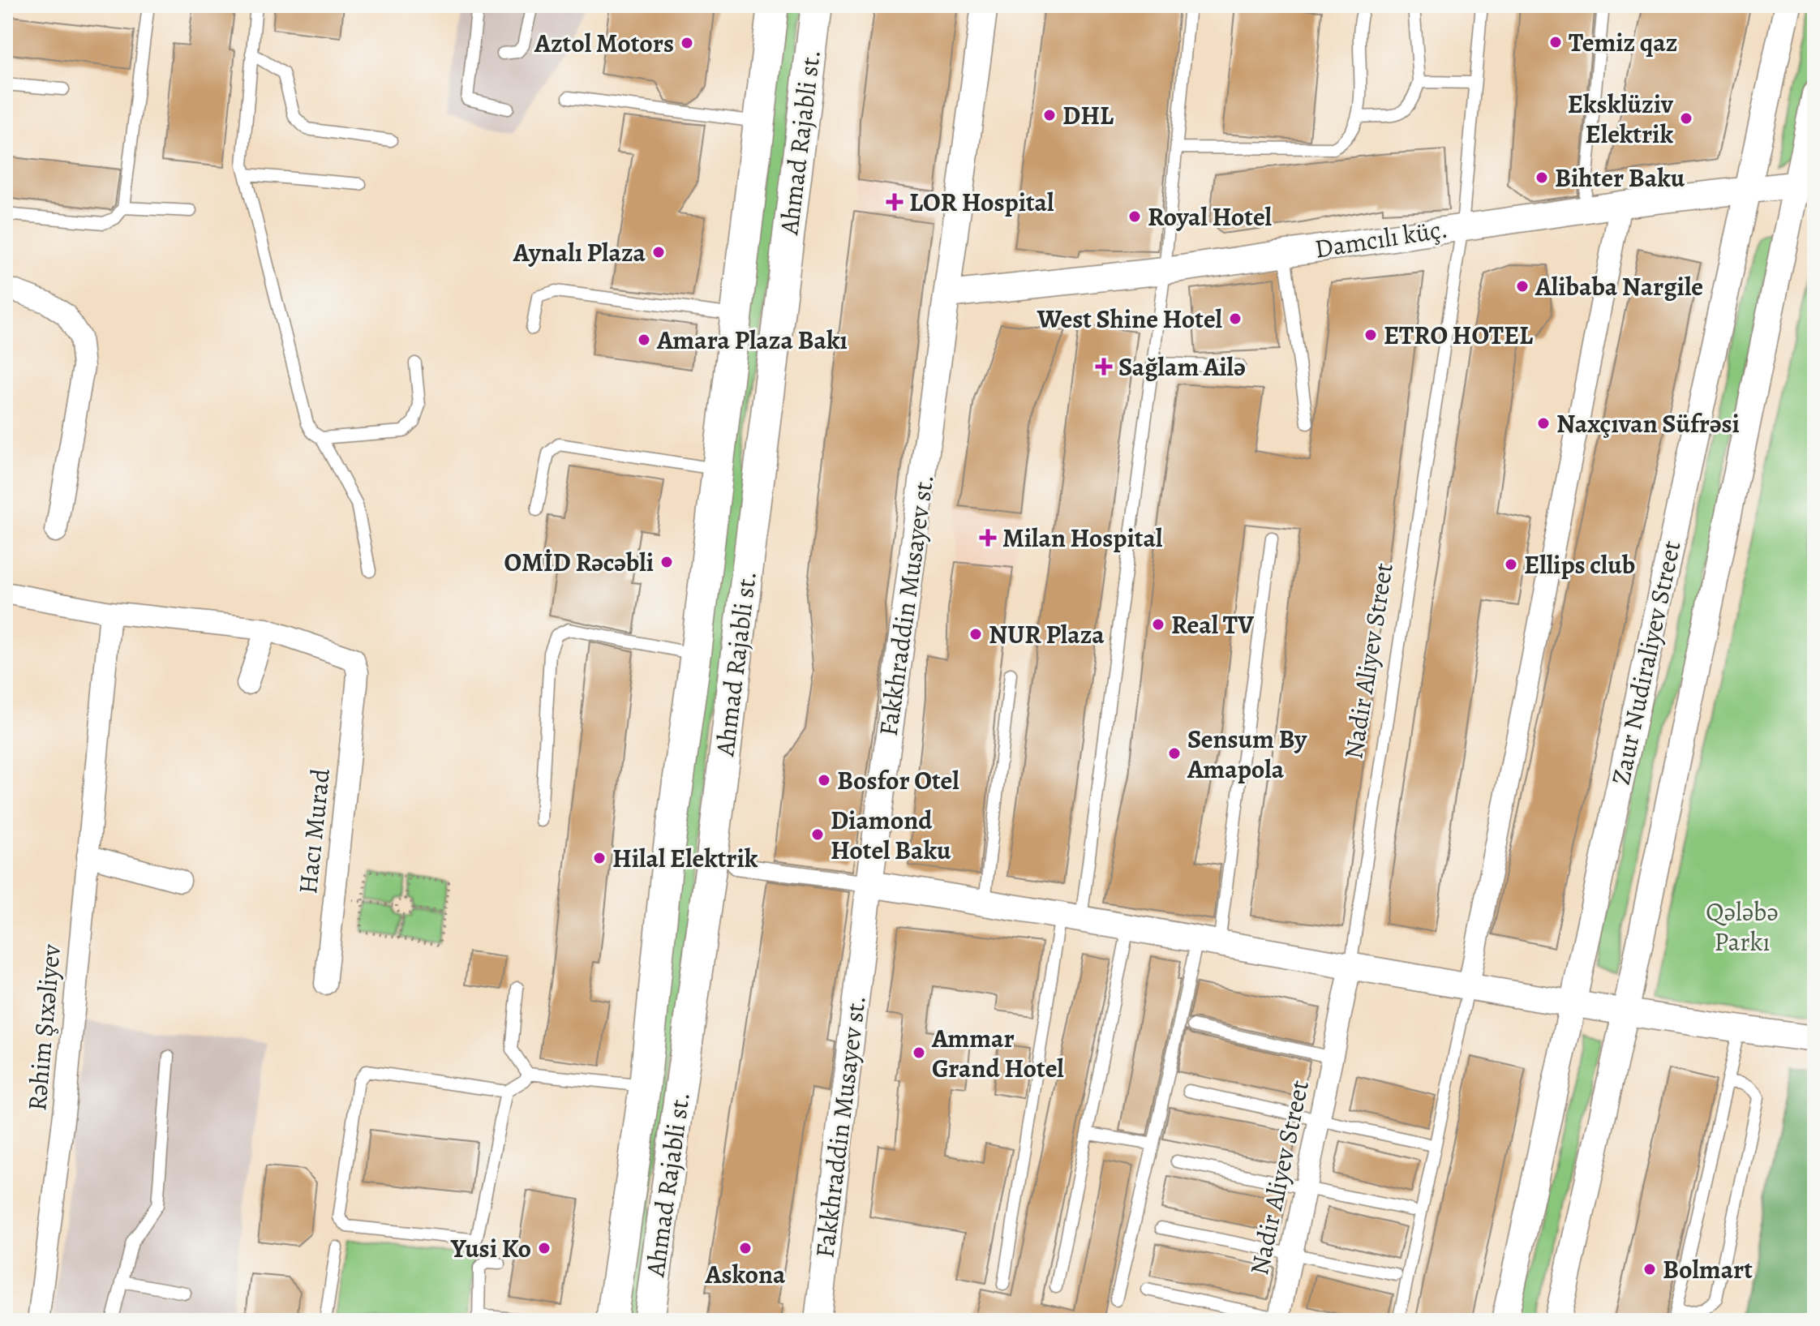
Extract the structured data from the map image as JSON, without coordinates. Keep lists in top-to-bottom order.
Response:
{
  "streets": {
    "main road": ["Ahmad Rajabli st."],
    "street": [
      "Damcılı küç.",
      "Fakkhraddin Musayev st.",
      "Nadir Aliyev Street",
      "Zaur Nudiraliyev Street",
      "Hacı Murad",
      "Rəhim Şıxəliyev"
    ]
  },
  "crossings": [
    ["Damcılı küç.", "Fakkhraddin Musayev st."],
    ["Damcılı küç.", "Nadir Aliyev Street"],
    ["Damcılı küç.", "Zaur Nudiraliyev Street"]
  ],
  "parks": ["Qələbə Parkı"],
  "places": {
    "other": [
      "Temiz qaz",
      "Aztol Motors",
      "DHL",
      "Eksklüziv Elektrik",
      "Bihter Baku",
      "Royal Hotel",
      "Aynalı Plaza",
      "Alibaba Nargile",
      "West Shine Hotel",
      "ETRO HOTEL",
      "Amara Plaza Bakı",
      "Naxçıvan Süfrəsi",
      "OMİD Rəcəbli",
      "Ellips club",
      "Real TV",
      "NUR Plaza",
      "Sensum By Amapola",
      "Bosfor Otel",
      "Diamond Hotel Baku",
      "Hilal Elektrik",
      "Ammar Grand Hotel",
      "Yusi Ko",
      "Askona",
      "Bolmart"
    ],
    "health": ["LOR Hospital", "Sağlam Ailə", "Milan Hospital"]
  }
}
